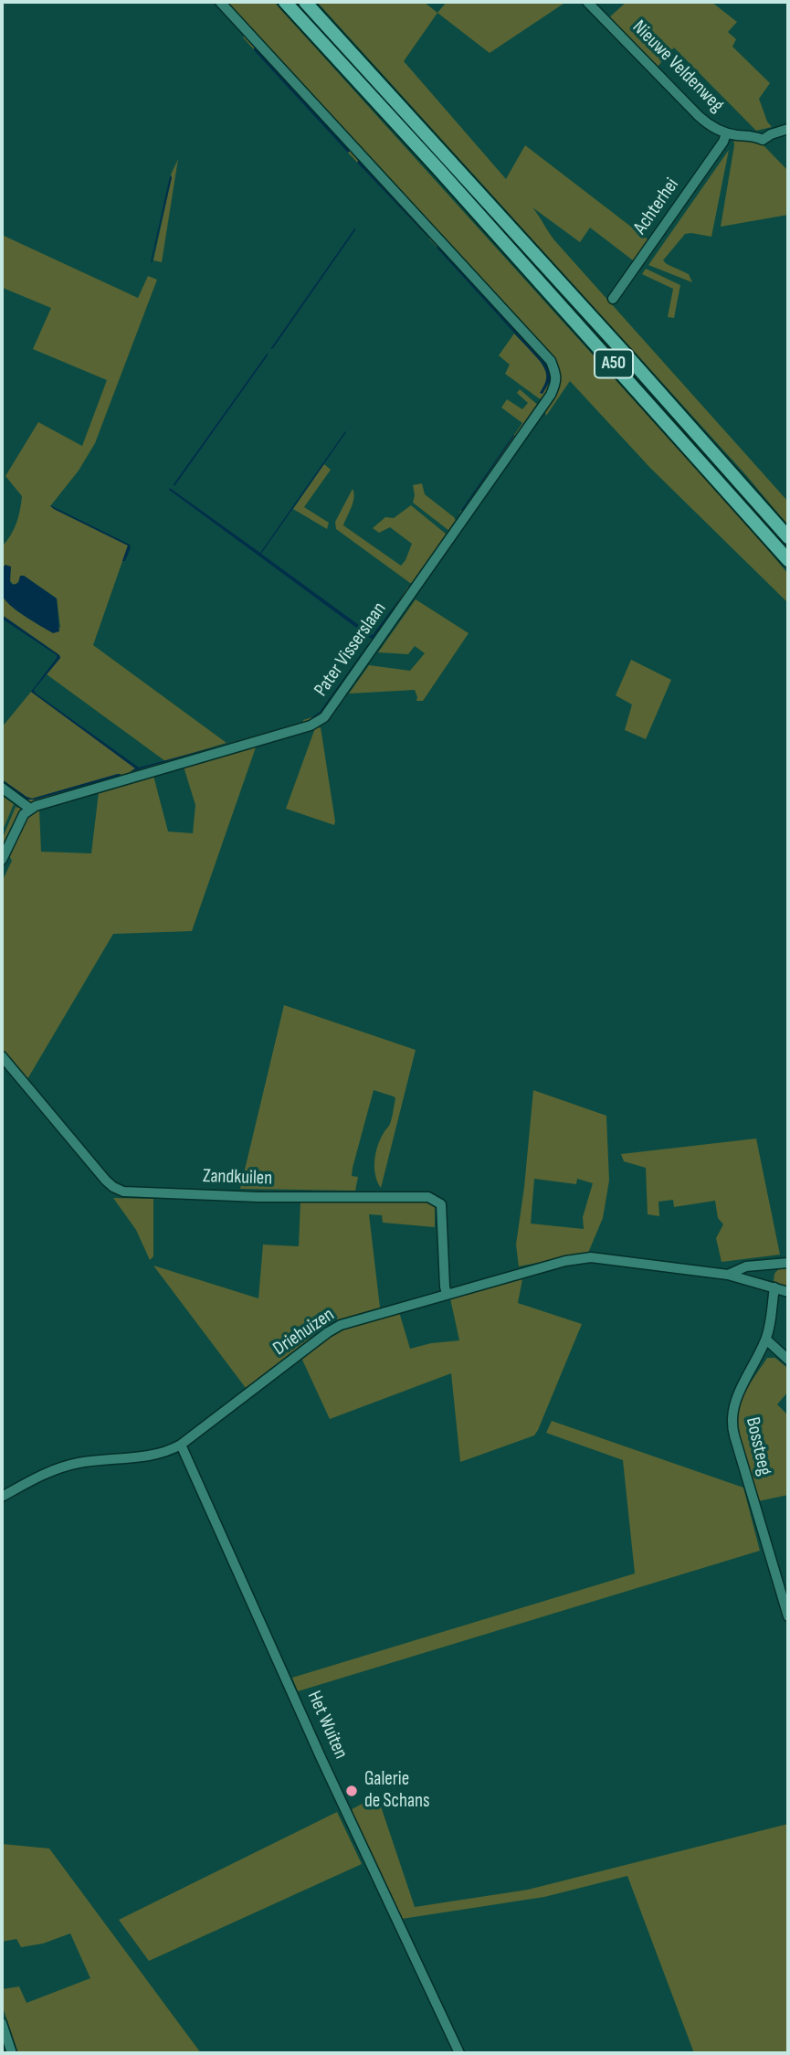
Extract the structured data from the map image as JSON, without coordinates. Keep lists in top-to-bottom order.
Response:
{
  "streets": {
    "highway": ["A50"],
    "street": [
      "Nieuwe Veldenweg",
      "Achterhei",
      "Pater Visserslaan",
      "Zandkuilen",
      "Driehuizen",
      "Bossteeg",
      "Het Wuiten"
    ]
  },
  "crossings": [
    ["Nieuwe Veldenweg", "Achterhei"],
    ["Zandkuilen", "Driehuizen"],
    ["Driehuizen", "Bossteeg"],
    ["Driehuizen", "Het Wuiten"]
  ],
  "places": ["Galerie de Schans"]
}
